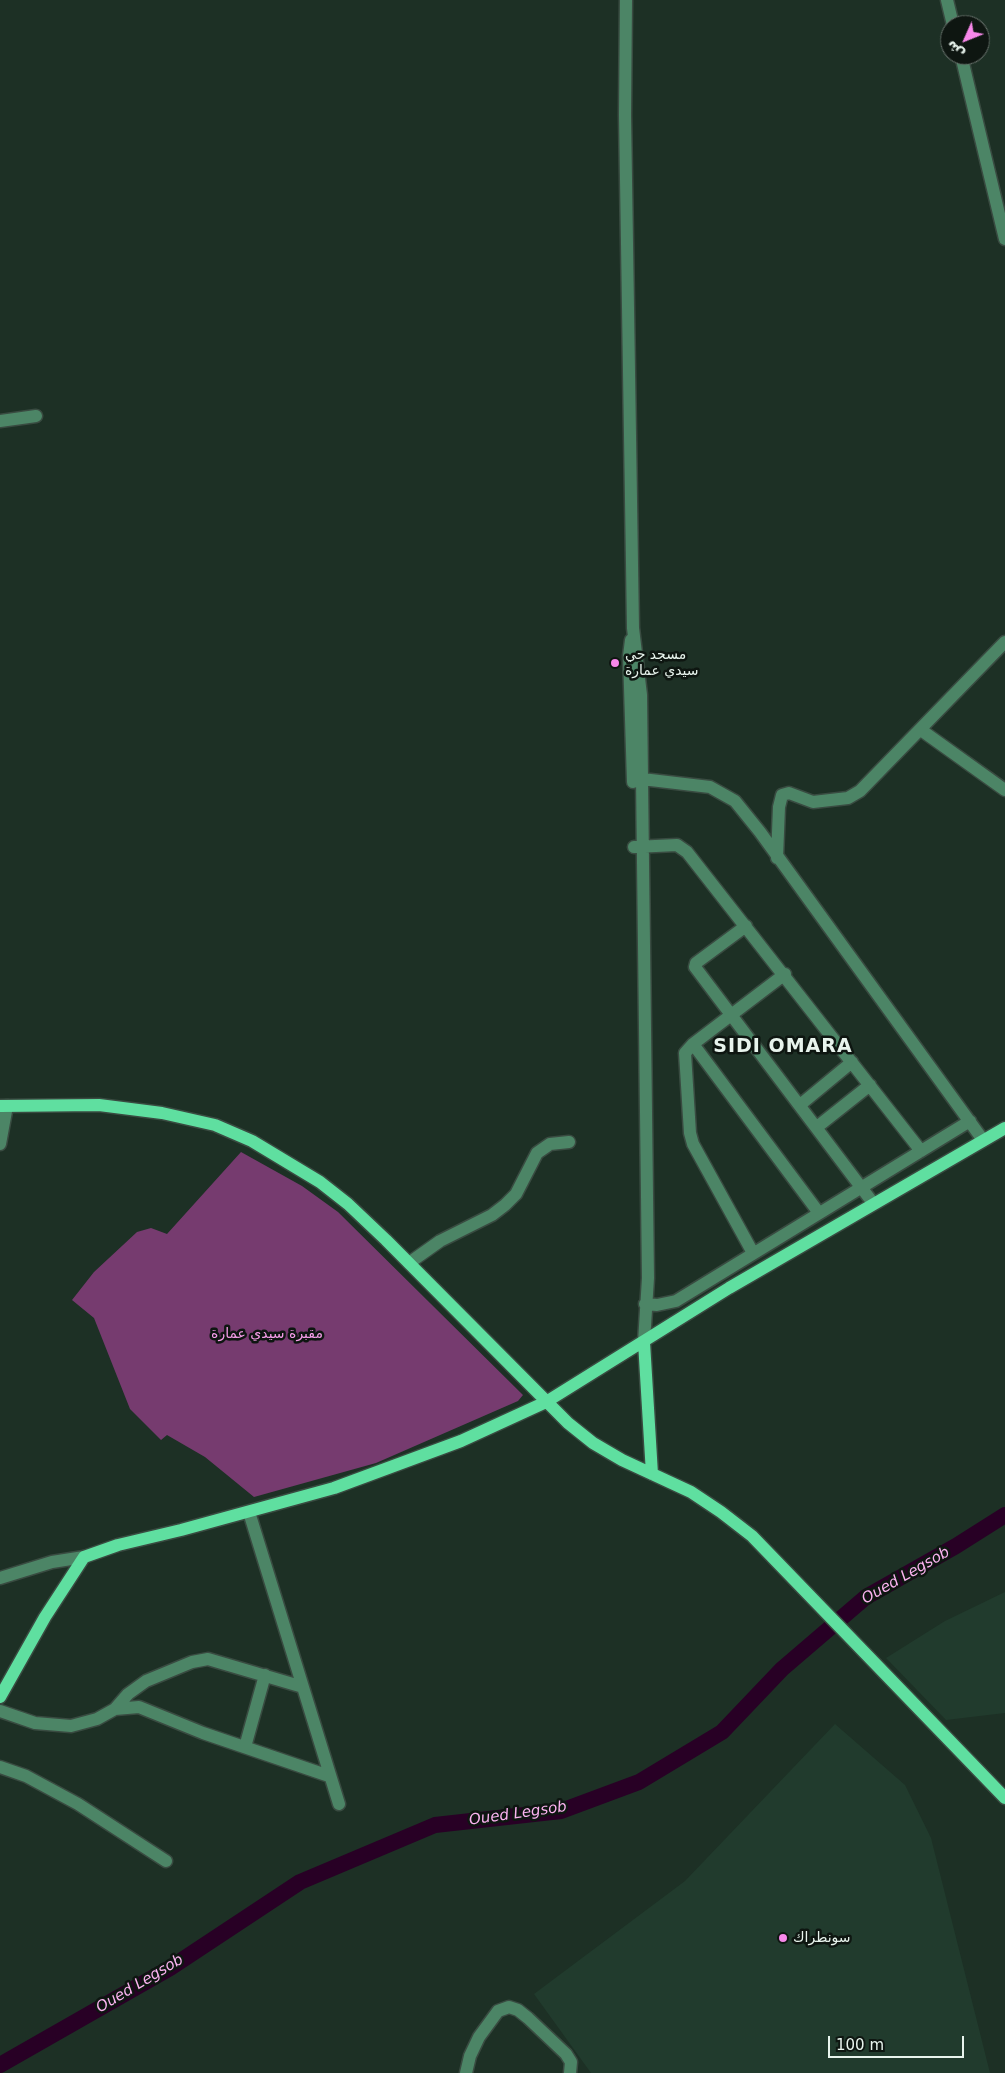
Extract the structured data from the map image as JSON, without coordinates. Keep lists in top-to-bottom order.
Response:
{
  "districts": ["SIDI OMARA"],
  "water": ["Oued Legsob"],
  "parks": ["مقبرة سيدي عمارة"],
  "places": ["مسجد حي سيدي عمارة", "سونطراك"],
  "scale_bar": "100 m",
  "north": "bottom left"
}
